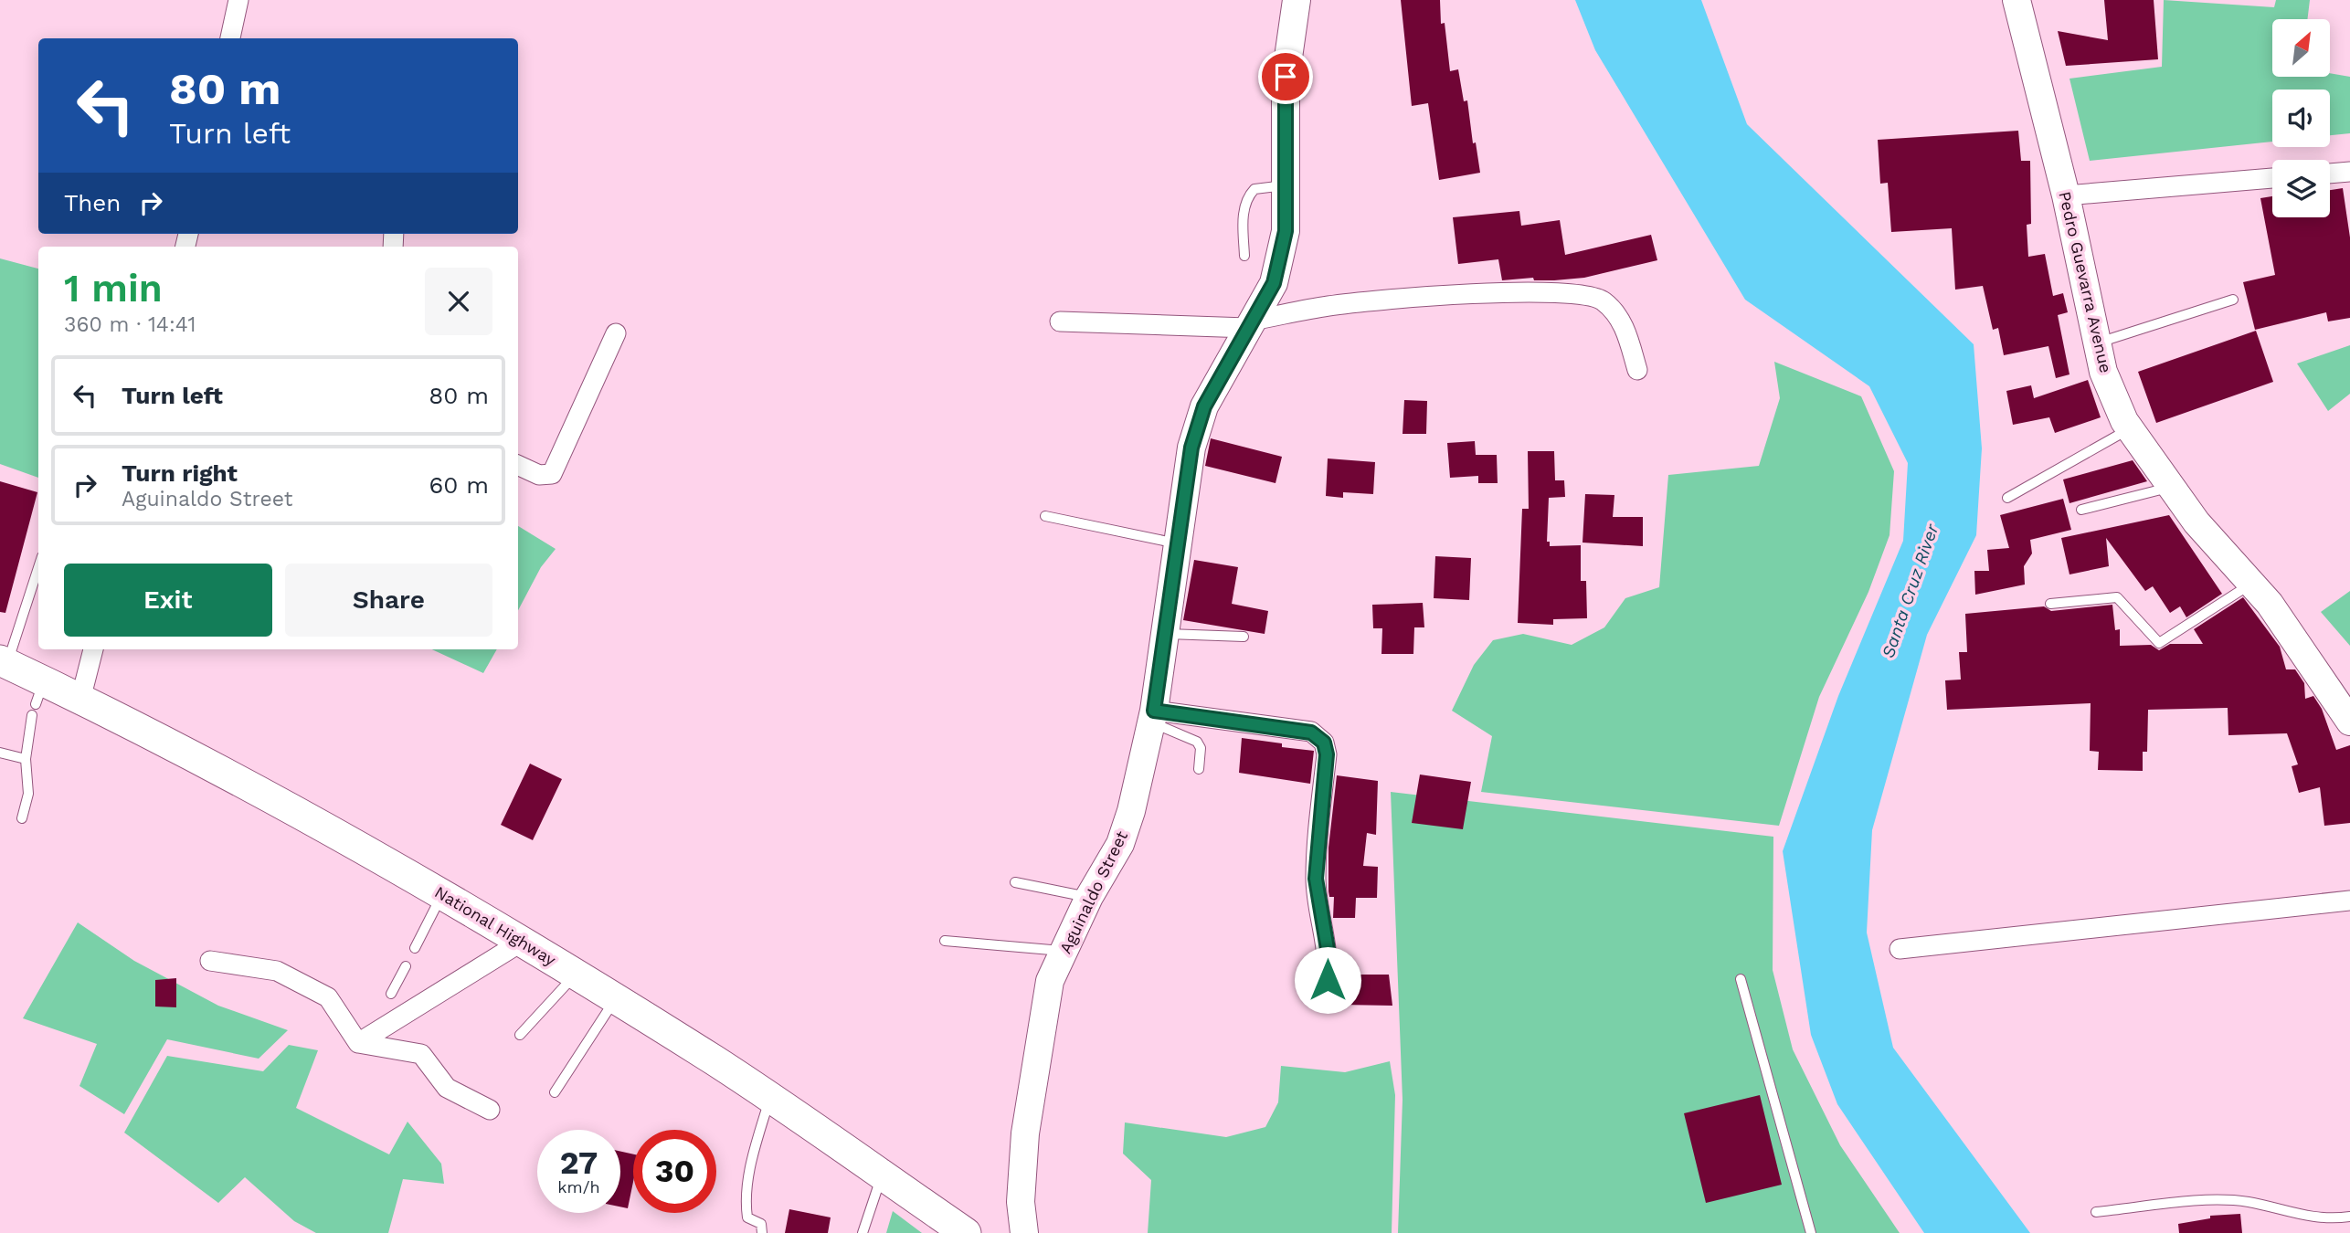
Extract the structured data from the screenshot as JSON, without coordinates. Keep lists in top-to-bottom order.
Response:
{
  "streets": {
    "main road": ["National Highway"],
    "street": ["Pedro Guevarra Avenue", "Aguinaldo Street"]
  },
  "water": ["Santa Cruz River"],
  "north": "top right",
  "page": {
    "turn": ["80 m", "Turn left"],
    "then": "Then",
    "heading": ["1 min", "360 m · 14:41"],
    "list": [
      {
        "name": "Turn left",
        "value": "80 m"
      },
      {
        "name": "Turn right",
        "note": "Aguinaldo Street",
        "value": "60 m"
      }
    ],
    "buttons": ["Exit", "Share"],
    "speed": "27 km/h",
    "limit": "30"
  }
}
